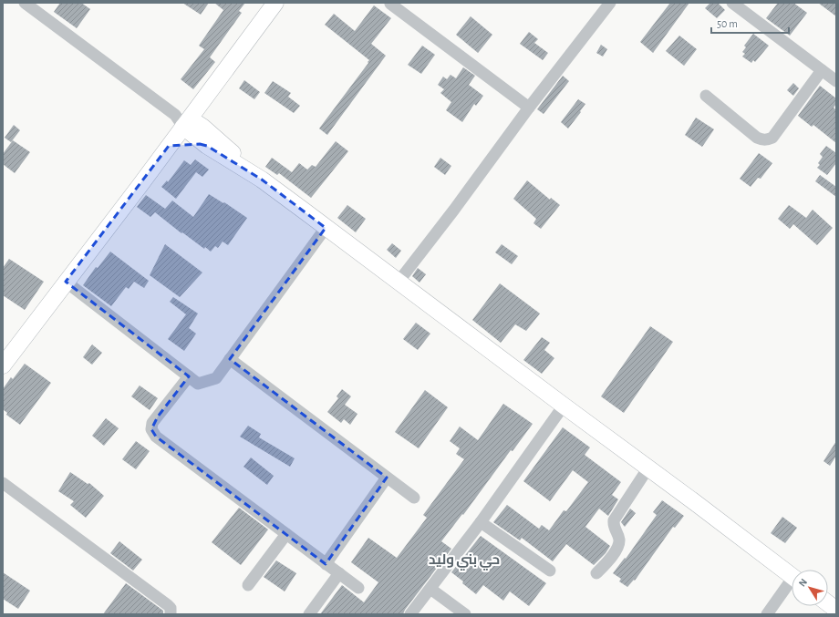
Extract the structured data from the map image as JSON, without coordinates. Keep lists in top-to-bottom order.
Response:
{
  "districts": ["حي بني وليد"],
  "scale_bar": "50 m",
  "north": "top left"
}
